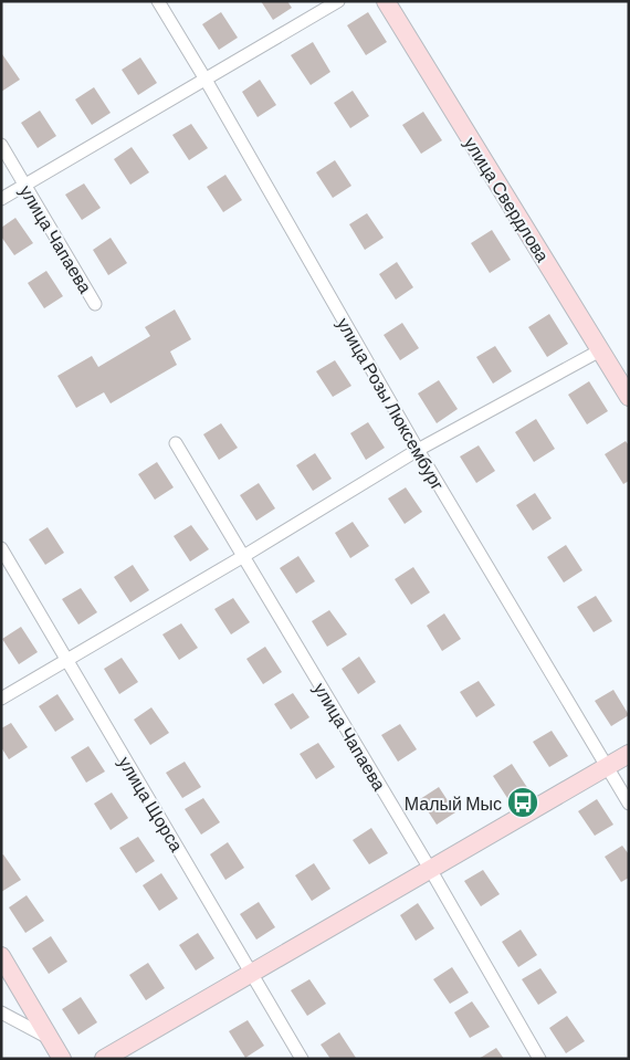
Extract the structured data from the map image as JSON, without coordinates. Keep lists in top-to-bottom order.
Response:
{
  "streets": {
    "street": [
      "улица Свердлова",
      "улица Чапаева",
      "улица Розы Люксембург",
      "улица Щорса"
    ]
  },
  "places": {
    "bus stop": ["Малый Мыс"]
  }
}
